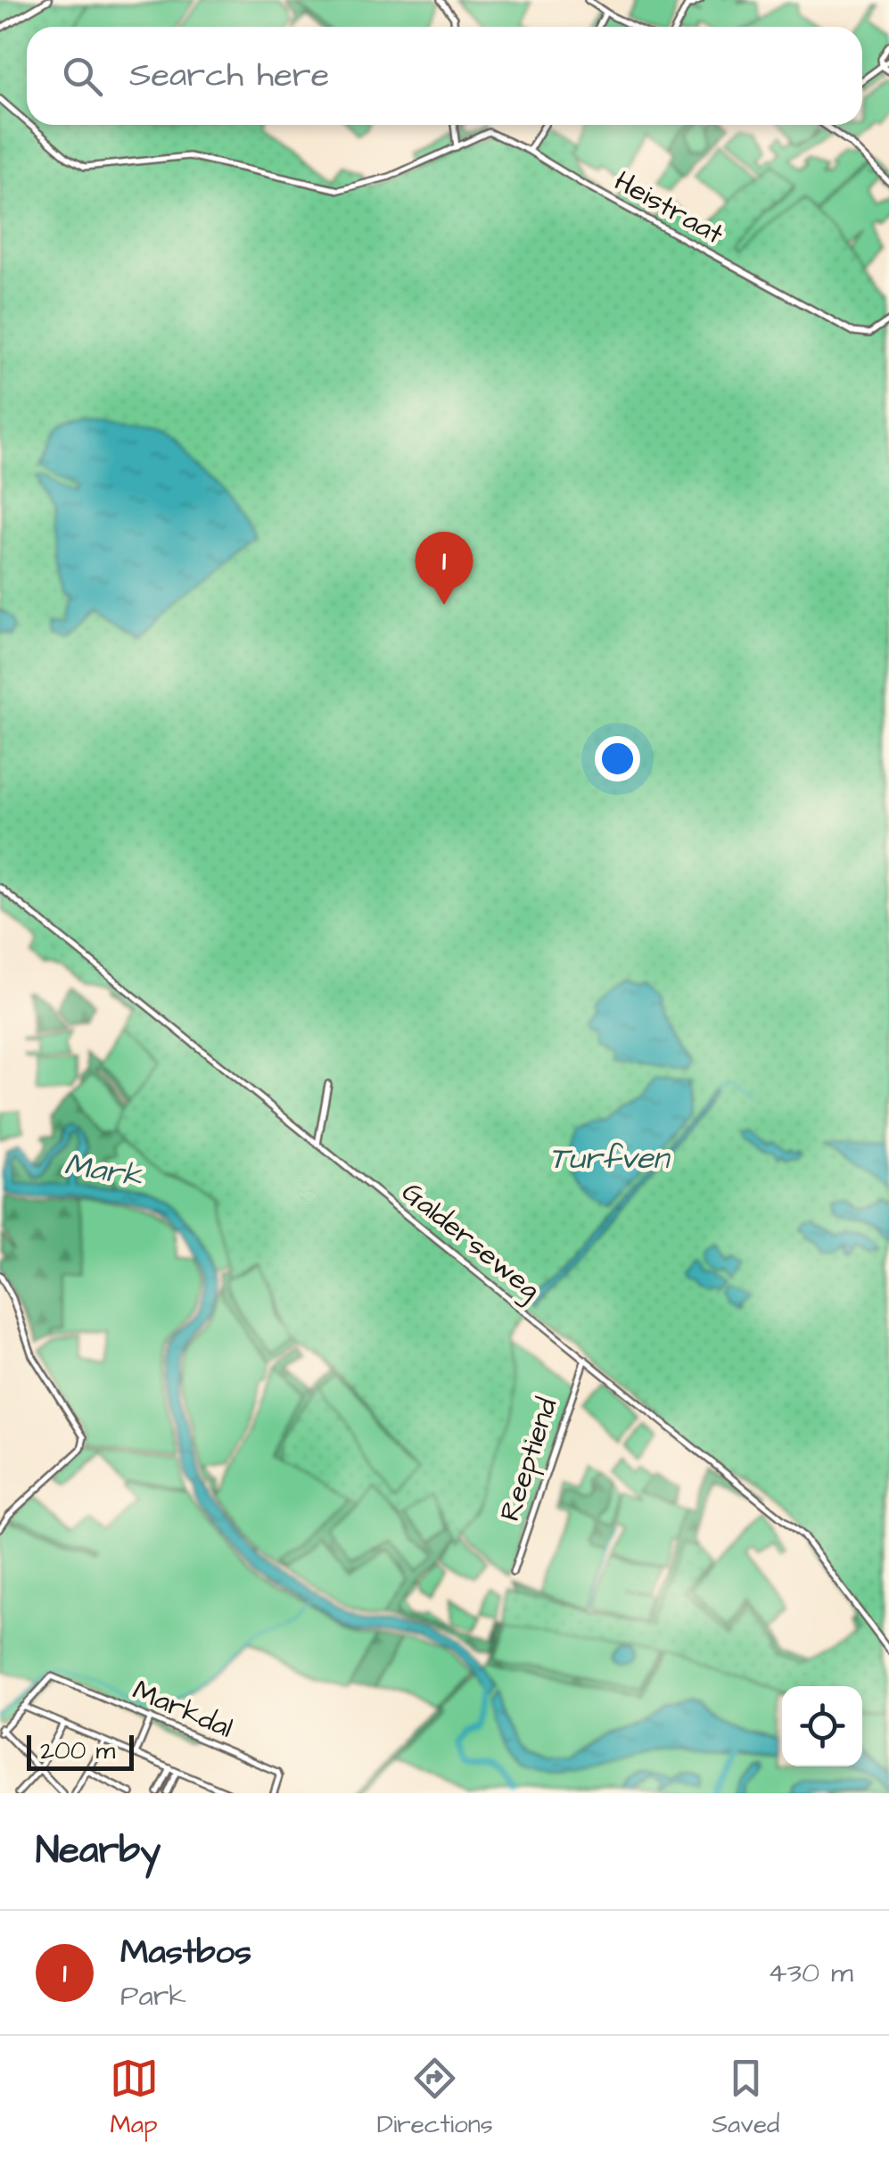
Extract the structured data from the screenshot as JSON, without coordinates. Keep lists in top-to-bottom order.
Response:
{
  "streets": {
    "street": [
      "Heistraat",
      "Galderseweg",
      "Reeptiend",
      "Markdal"
    ]
  },
  "crossings": [
    ["Galderseweg", "Reeptiend"]
  ],
  "water": ["Turfven", "Mark"],
  "scale_bar": "200 m",
  "page": {
    "search": "Search here",
    "pins": "1",
    "scale": "200 m",
    "heading": "Nearby",
    "list": [
      {
        "mark": "1",
        "name": "Mastbos",
        "note": "Park",
        "value": "430 m"
      }
    ],
    "nav": ["Map", "Directions", "Saved"]
  }
}
